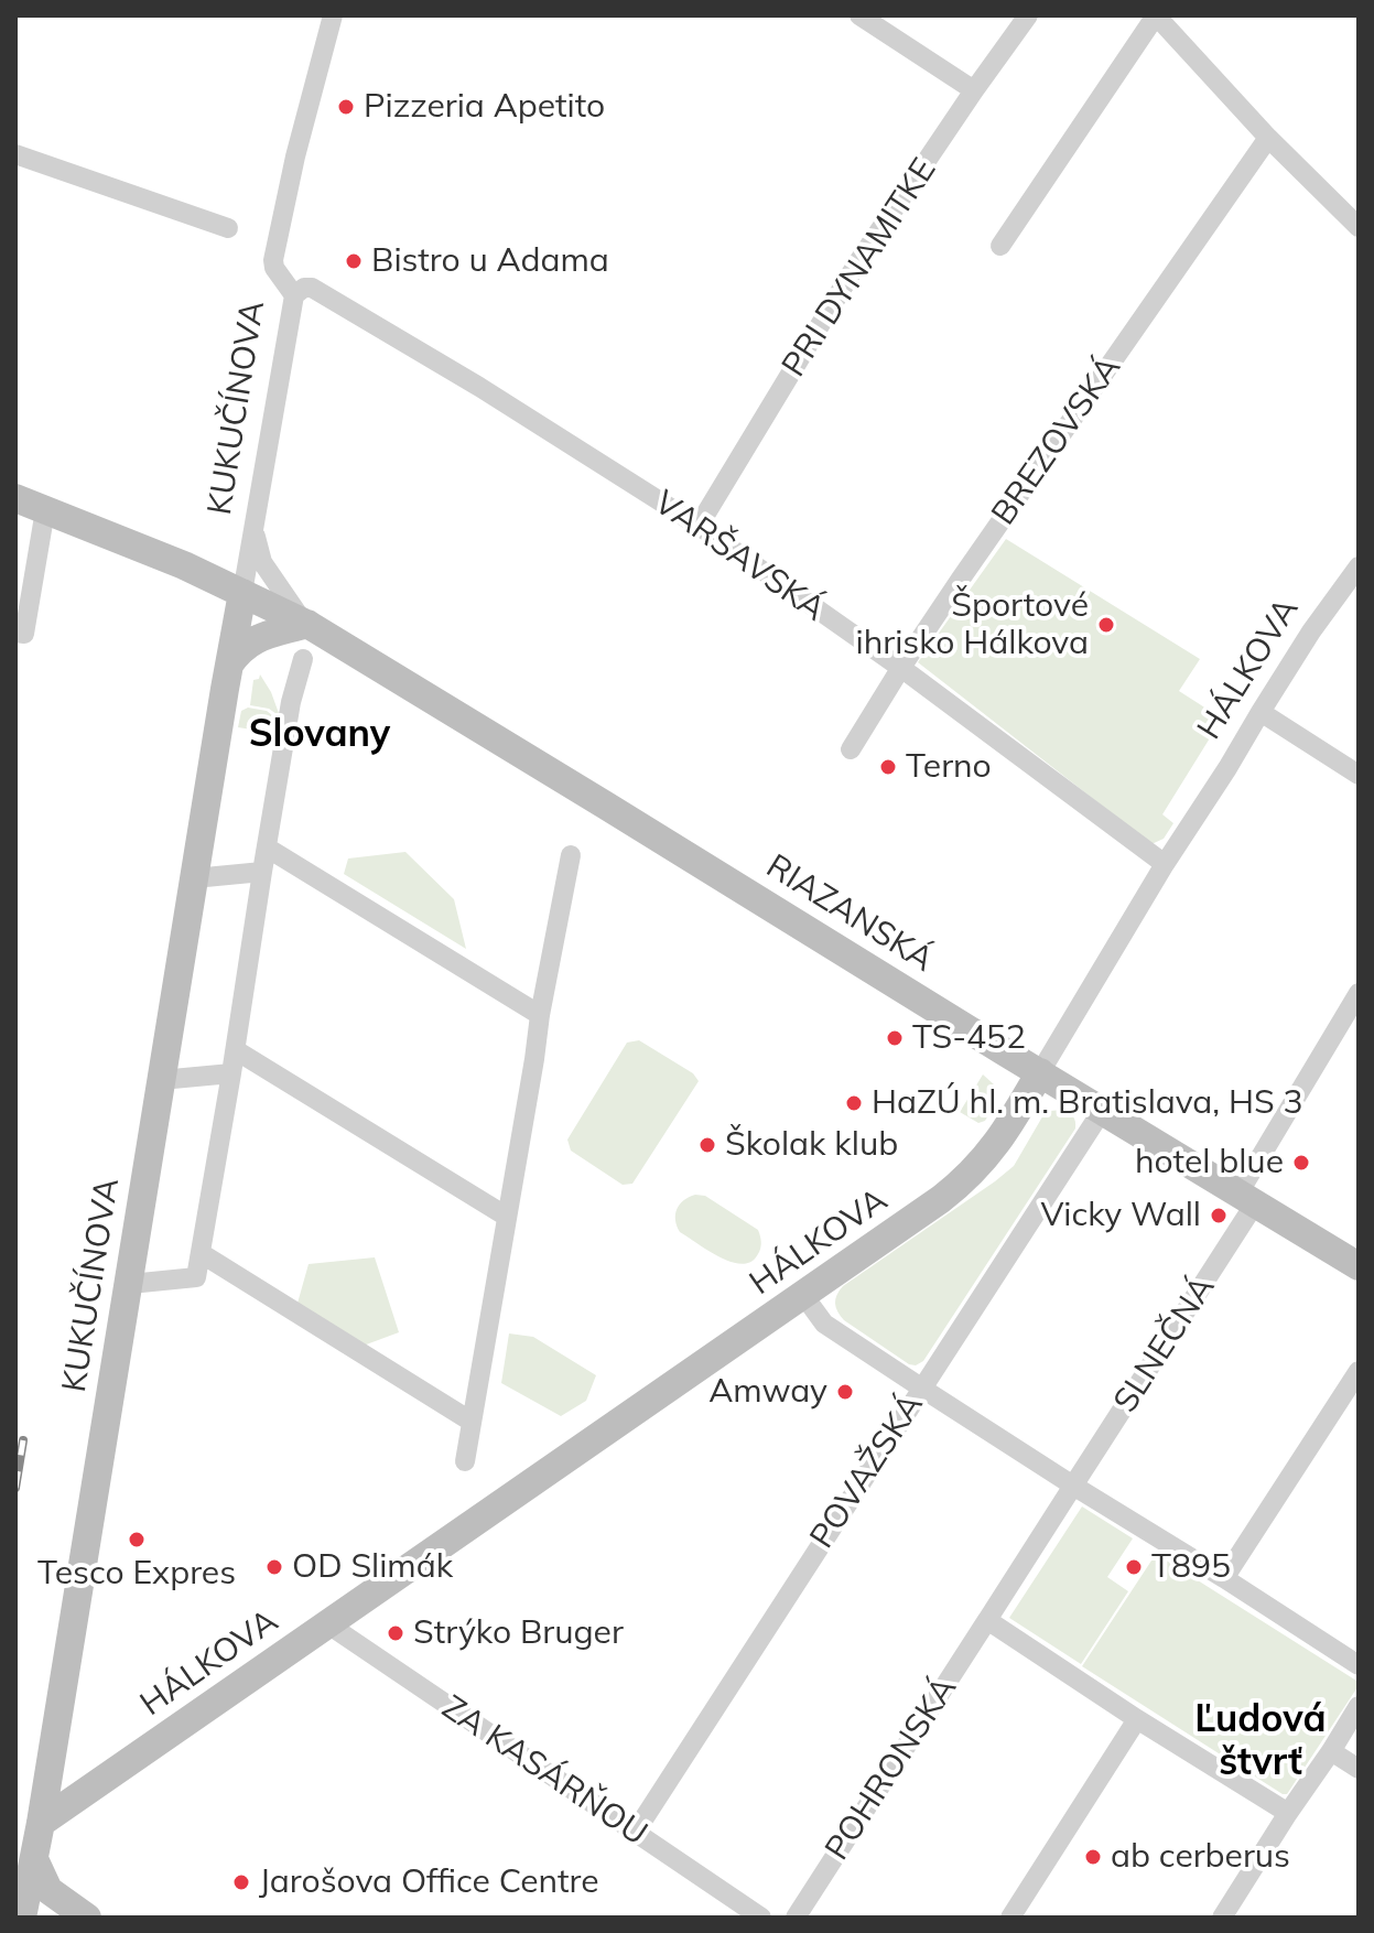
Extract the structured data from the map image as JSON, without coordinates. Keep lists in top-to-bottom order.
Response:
{
  "streets": {
    "street": [
      "PRI DYNAMITKE",
      "KUKUČÍNOVA",
      "BREZOVSKÁ",
      "VARŠAVSKÁ",
      "HÁLKOVA",
      "RIAZANSKÁ",
      "SLNEČNÁ",
      "POVAŽSKÁ",
      "POHRONSKÁ",
      "ZA KASÁRŇOU"
    ]
  },
  "crossings": [
    ["PRI DYNAMITKE", "VARŠAVSKÁ"],
    ["KUKUČÍNOVA", "VARŠAVSKÁ"],
    ["KUKUČÍNOVA", "HÁLKOVA"],
    ["KUKUČÍNOVA", "RIAZANSKÁ"],
    ["BREZOVSKÁ", "VARŠAVSKÁ"],
    ["VARŠAVSKÁ", "HÁLKOVA"],
    ["HÁLKOVA", "RIAZANSKÁ"],
    ["HÁLKOVA", "ZA KASÁRŇOU"],
    ["RIAZANSKÁ", "SLNEČNÁ"],
    ["RIAZANSKÁ", "POVAŽSKÁ"],
    ["SLNEČNÁ", "POHRONSKÁ"],
    ["POVAŽSKÁ", "ZA KASÁRŇOU"]
  ],
  "districts": ["Slovany", "Ľudová štvrť"],
  "places": [
    "Pizzeria Apetito",
    "Bistro u Adama",
    "Športové ihrisko Hálkova",
    "Terno",
    "TS-452",
    "HaZÚ hl. m. Bratislava, HS 3",
    "Školak klub",
    "hotel blue",
    "Vicky Wall",
    "Amway",
    "Tesco Expres",
    "OD Slimák",
    "T895",
    "Strýko Bruger",
    "ab cerberus",
    "Jarošova Office Centre"
  ]
}
